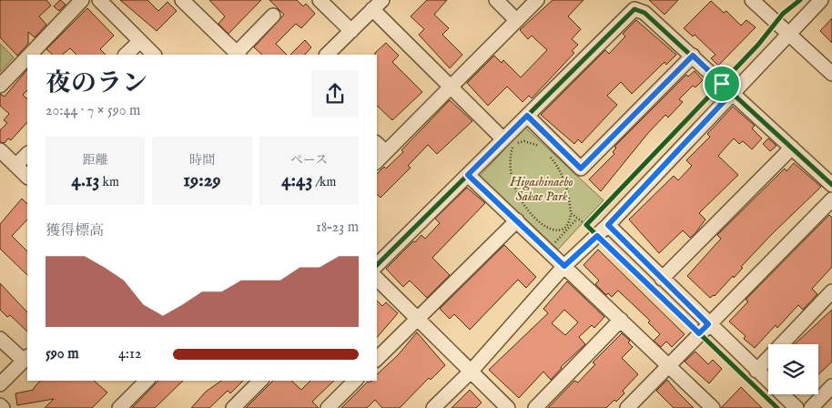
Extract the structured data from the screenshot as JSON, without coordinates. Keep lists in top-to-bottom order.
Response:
{
  "parks": ["Higashinaebo Sakae Park"],
  "page": {
    "heading": ["夜のラン", "20:44 · 7 × 590 m"],
    "stats": [
      ["距離", "4.13 km"],
      ["時間", "19:29"],
      ["ペース", "4:43 /km"]
    ],
    "chart": ["獲得標高", "18–23 m"],
    "list": [
      {
        "name": "590 m",
        "note": "4:12"
      }
    ]
  }
}
